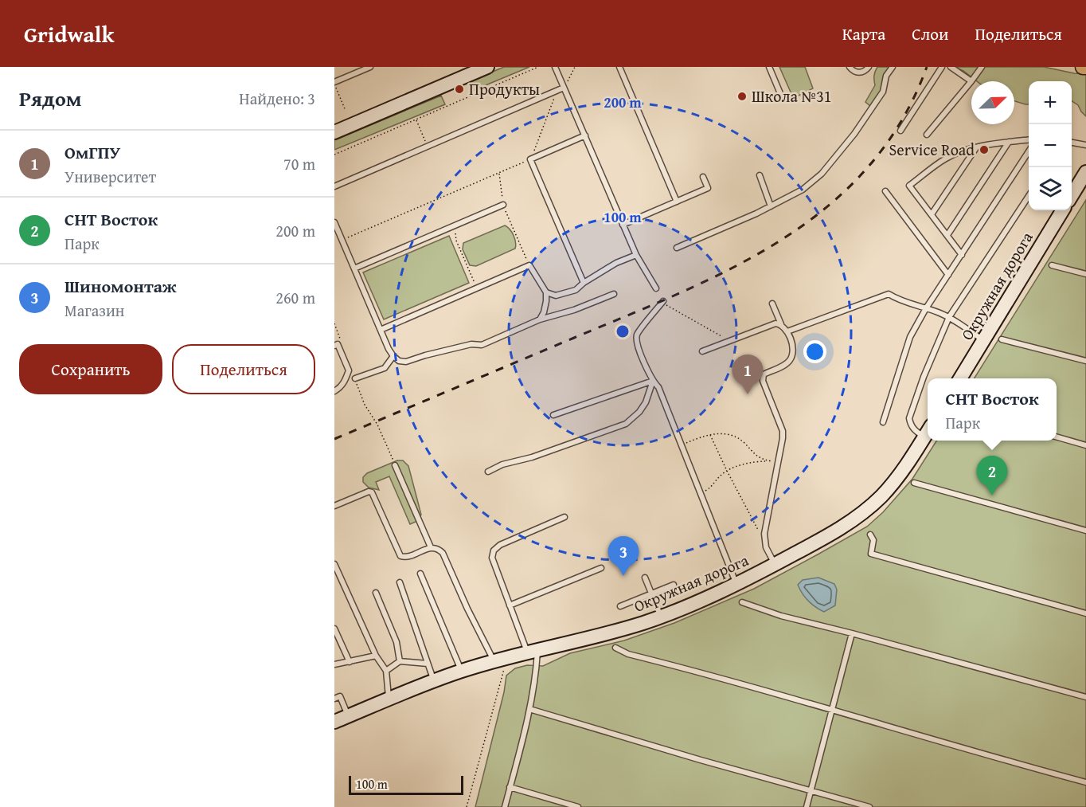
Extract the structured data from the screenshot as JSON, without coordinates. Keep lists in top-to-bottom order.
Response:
{
  "streets": {
    "main road": ["Окружная дорога"]
  },
  "places": ["Продукты", "Школа №31", "Service Road"],
  "scale_bar": "100 m",
  "north": "top right",
  "page": {
    "header": "Gridwalk",
    "nav": ["Карта", "Слои", "Поделиться"],
    "heading": ["Рядом", "Найдено: 3"],
    "map_buttons": ["+", "−"],
    "list": [
      {
        "mark": "1",
        "name": "ОмГПУ",
        "note": "Университет",
        "value": "70 m"
      },
      {
        "mark": "2",
        "name": "СНТ Восток",
        "note": "Парк",
        "value": "200 m"
      },
      {
        "mark": "3",
        "name": "Шиномонтаж",
        "note": "Магазин",
        "value": "260 m"
      }
    ],
    "buttons": ["Сохранить", "Поделиться"],
    "pins": ["1", "2", "3"],
    "popup": ["СНТ Восток", "Парк"],
    "scale": "100 m"
  },
  "rings": ["200 m", "100 m"]
}
